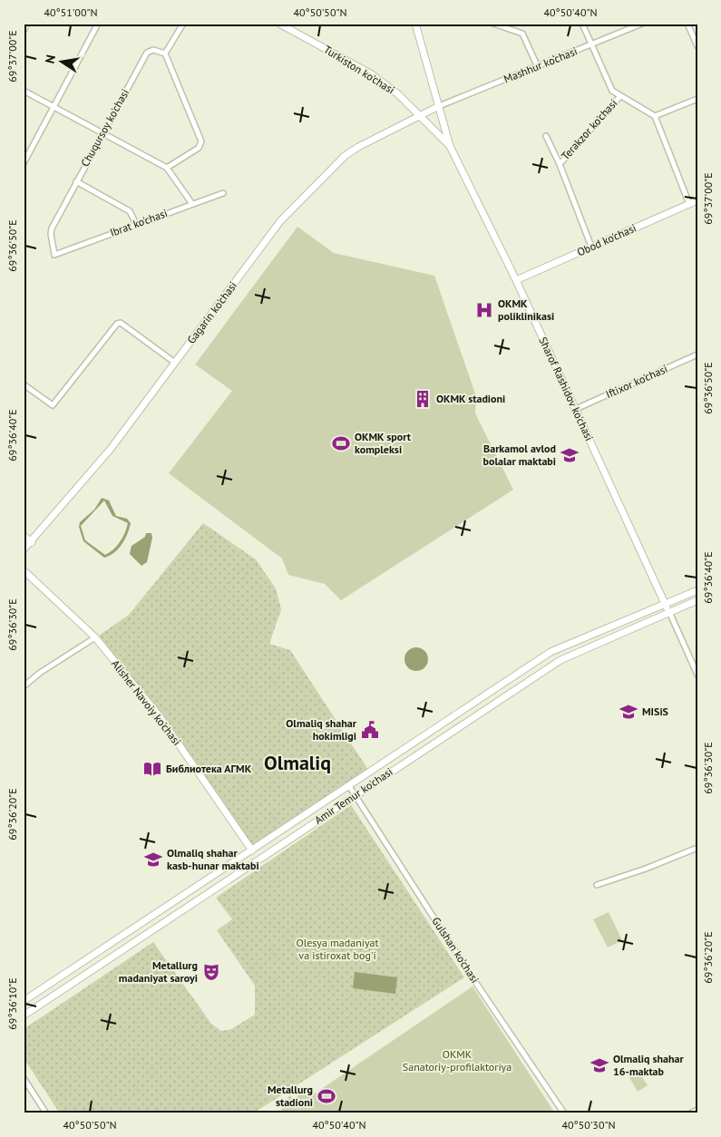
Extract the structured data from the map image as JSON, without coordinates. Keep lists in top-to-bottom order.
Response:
{
  "streets": {
    "main road": [
      "Turkiston ko'chasi",
      "Obod ko'chasi",
      "Gagarin ko'chasi",
      "Sharof Rashidov ko'chasi",
      "Alisher Navoiy ko'chasi",
      "Amir Temur ko'chasi"
    ],
    "street": [
      "Mashhur ko‘chasi",
      "Chuqursoy ko'chasi",
      "Terakzor ko'chasi",
      "Ibrat ko'chasi",
      "Iftixor ko'chasi",
      "Gulshan ko'chasi"
    ]
  },
  "crossings": [
    ["Mashhur ko‘chasi", "Terakzor ko'chasi"],
    ["Mashhur ko‘chasi", "Gagarin ko'chasi"],
    ["Mashhur ko‘chasi", "Sharof Rashidov ko'chasi"],
    ["Turkiston ko'chasi", "Gagarin ko'chasi"],
    ["Turkiston ko'chasi", "Sharof Rashidov ko'chasi"],
    ["Chuqursoy ko'chasi", "Ibrat ko'chasi"],
    ["Terakzor ko'chasi", "Obod ko'chasi"],
    ["Obod ko'chasi", "Sharof Rashidov ko'chasi"],
    ["Gagarin ko'chasi", "Sharof Rashidov ko'chasi"],
    ["Iftixor ko'chasi", "Sharof Rashidov ko'chasi"],
    ["Sharof Rashidov ko'chasi", "Amir Temur ko'chasi"],
    ["Alisher Navoiy ko'chasi", "Amir Temur ko'chasi"],
    ["Amir Temur ko'chasi", "Gulshan ko'chasi"]
  ],
  "districts": ["Olmaliq"],
  "parks": ["Olesya madaniyat va istiroxat bog'i", "OKMK Sanatoriy-profilaktoriya"],
  "places": {
    "hospital": ["OKMK poliklinikasi"],
    "building": ["OKMK stadioni"],
    "sports": ["OKMK sport kompleksi", "Metallurg stadioni"],
    "school or university": [
      "Barkamol avlod bolalar maktabi",
      "MISiS",
      "Olmaliq shahar kasb-hunar maktabi",
      "Olmaliq shahar 16-maktab"
    ],
    "public building": ["Olmaliq shahar hokimligi"],
    "library": ["Библиотека АГМК"],
    "theatre": ["Metallurg madaniyat saroyi"]
  },
  "north": "left",
  "coordinates": [
    "40°51'00\"N",
    "40°50'50\"N",
    "40°50'40\"N",
    "69°37'00\"E",
    "69°36'50\"E",
    "69°36'40\"E",
    "69°36'30\"E",
    "69°36'20\"E",
    "69°36'10\"E",
    "40°50'30\"N"
  ]
}
